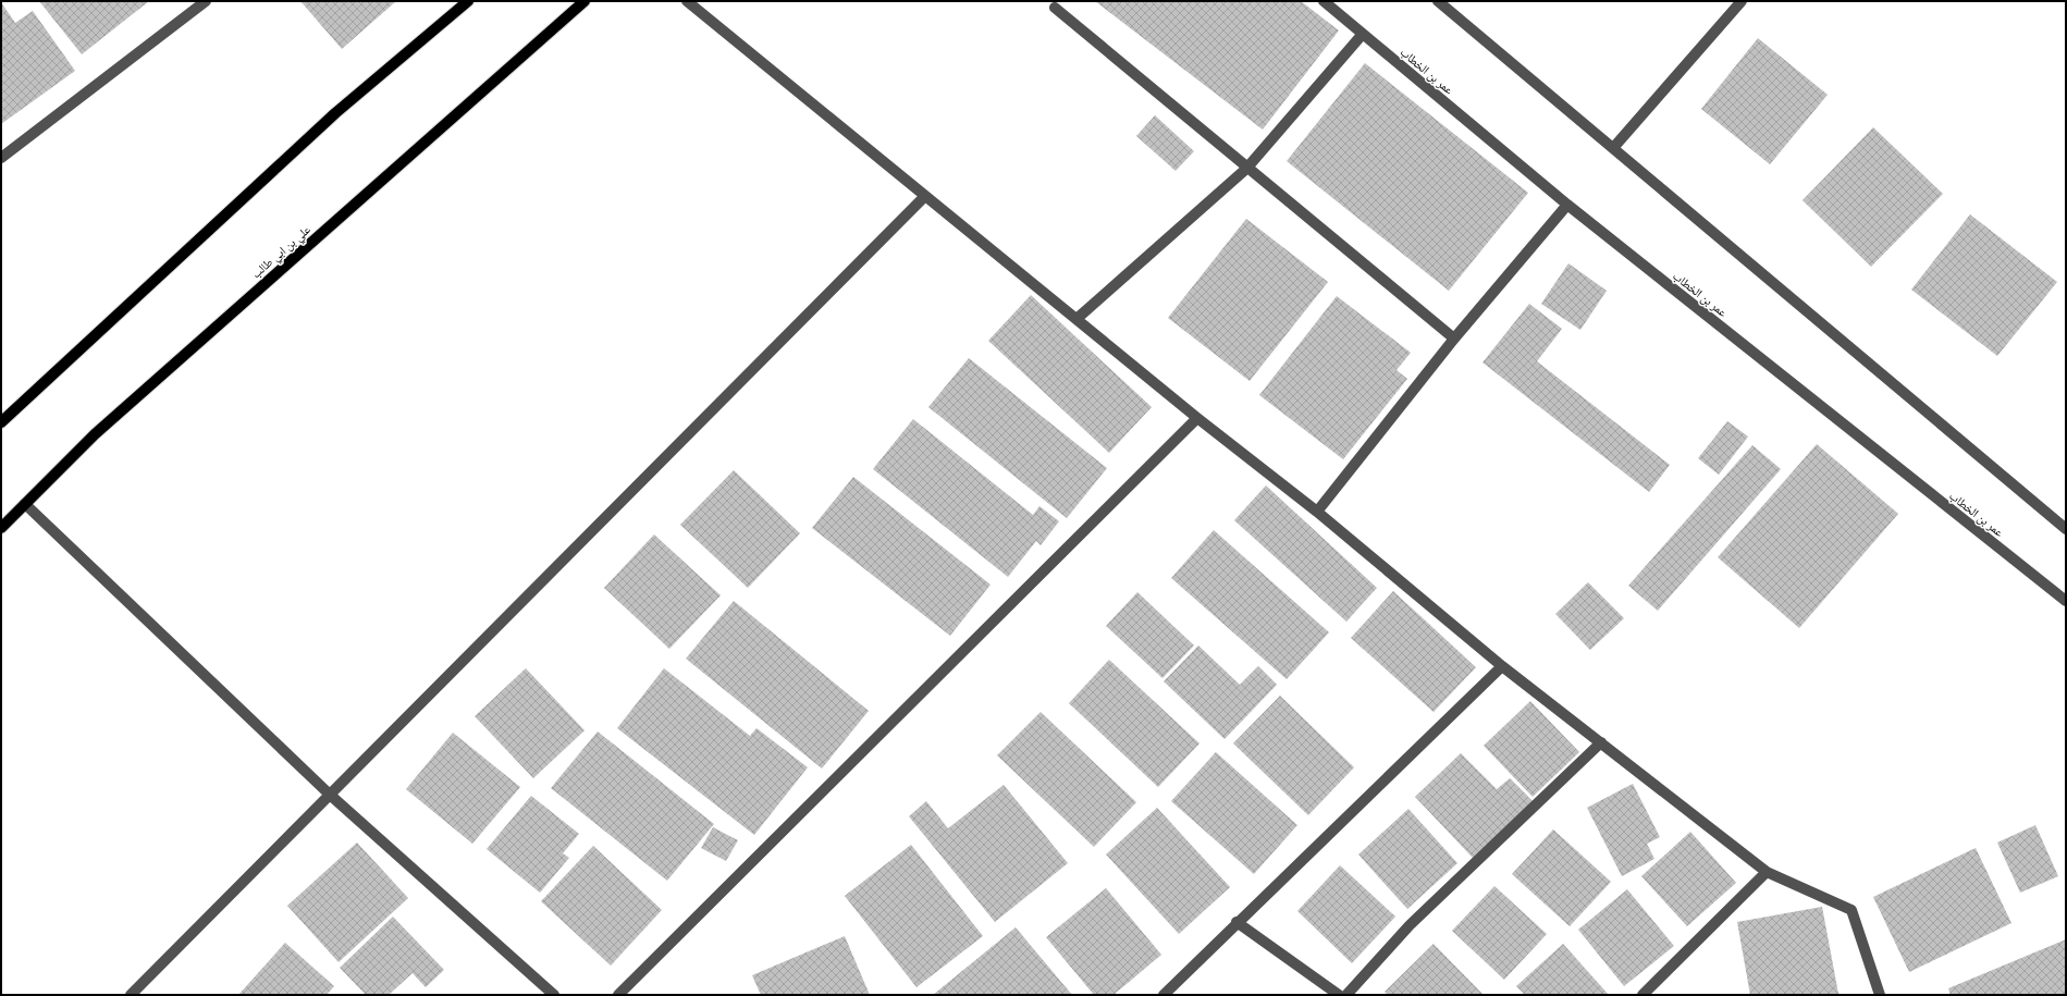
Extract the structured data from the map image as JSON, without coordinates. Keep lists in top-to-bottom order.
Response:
{
  "streets": {
    "main road": ["علي بن ابي طالب"],
    "street": ["عمر بن الخطاب"]
  }
}
